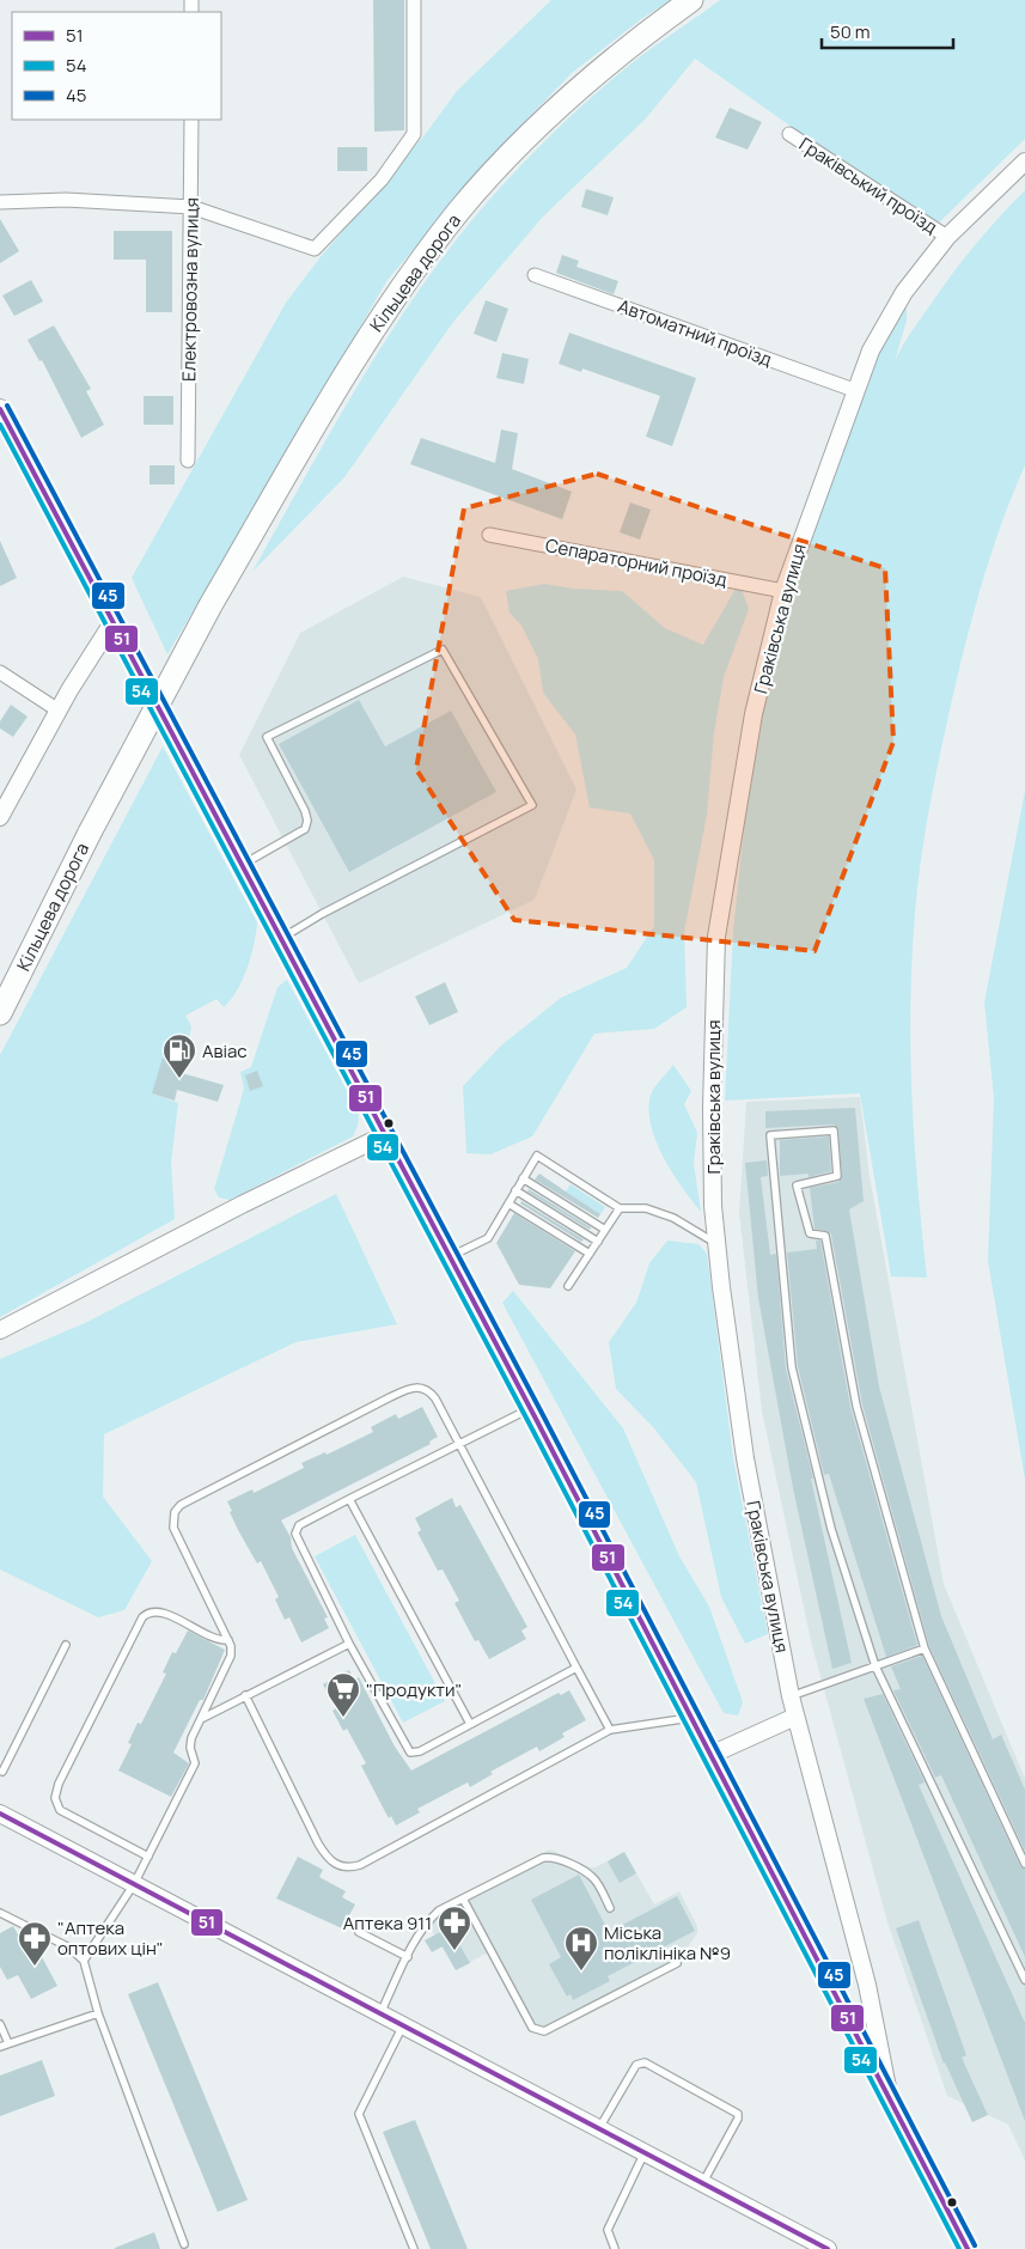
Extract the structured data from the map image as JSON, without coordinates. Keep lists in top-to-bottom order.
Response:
{
  "streets": {
    "highway": ["Кільцева дорога"],
    "street": [
      "Граківський проїзд",
      "Електровозна вулиця",
      "Автоматний проїзд",
      "Сепараторний проїзд",
      "Граківська вулиця"
    ]
  },
  "crossings": [
    ["Граківський проїзд", "Граківська вулиця"],
    ["Автоматний проїзд", "Граківська вулиця"],
    ["Сепараторний проїзд", "Граківська вулиця"]
  ],
  "places": {
    "fuel station": ["Авіас"],
    "supermarket": ["\"Продукти\""],
    "pharmacy": ["Аптека 911", "\"Аптека оптових цін\""],
    "hospital": ["Міська поліклініка №9"]
  },
  "lines": ["transit line 45", "transit line 51", "transit line 54"],
  "legend": ["51", "54", "45"],
  "scale_bar": "50 m"
}
